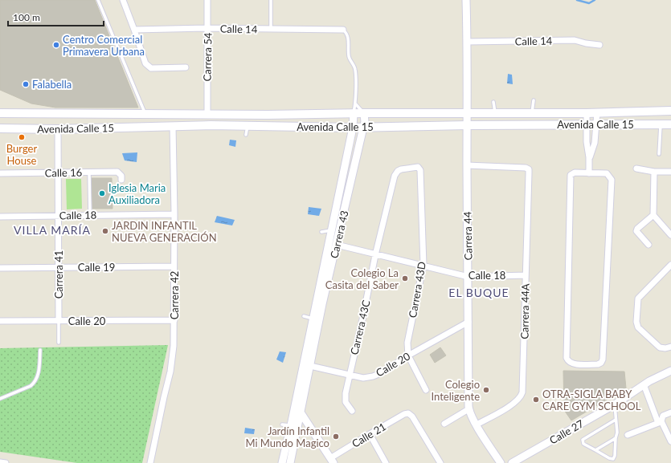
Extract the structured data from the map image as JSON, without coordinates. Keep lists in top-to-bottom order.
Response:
{
  "streets": {
    "main road": ["Avenida Calle 15"],
    "street": [
      "Calle 14",
      "Carrera 54",
      "Calle 16",
      "Calle 18",
      "Carrera 43",
      "Carrera 44",
      "Calle 19",
      "Carrera 41",
      "Carrera 43D",
      "Carrera 42",
      "Carrera 44A",
      "Calle 20",
      "Carrera 43C",
      "Calle 27",
      "Calle 21"
    ]
  },
  "crossings": [
    ["Calle 14", "Carrera 54"],
    ["Calle 14", "Carrera 43"],
    ["Calle 14", "Carrera 44"],
    ["Carrera 54", "Avenida Calle 15"],
    ["Avenida Calle 15", "Carrera 43"],
    ["Avenida Calle 15", "Carrera 44"],
    ["Avenida Calle 15", "Carrera 41"],
    ["Avenida Calle 15", "Carrera 42"],
    ["Calle 16", "Carrera 41"],
    ["Calle 18", "Carrera 43"],
    ["Calle 18", "Carrera 44"],
    ["Calle 18", "Carrera 41"],
    ["Calle 18", "Carrera 43D"],
    ["Calle 18", "Carrera 42"],
    ["Calle 18", "Carrera 44A"],
    ["Calle 18", "Carrera 43C"],
    ["Carrera 43", "Calle 20"],
    ["Carrera 44", "Carrera 44A"],
    ["Carrera 44", "Calle 20"],
    ["Calle 19", "Carrera 41"],
    ["Calle 19", "Carrera 42"],
    ["Carrera 41", "Calle 20"],
    ["Carrera 43D", "Calle 20"],
    ["Carrera 43D", "Carrera 43C"],
    ["Carrera 42", "Calle 20"],
    ["Calle 20", "Carrera 43C"]
  ],
  "districts": ["VILLA MARÍA", "EL BUQUE"],
  "places": [
    "Centro Comercial Primavera Urbana",
    "Falabella",
    "Burger House",
    "Iglesia Maria Auxiliadora",
    "JARDIN INFANTIL NUEVA GENERACIÓN",
    "Colegio La Casita del Saber",
    "Colegio Inteligente",
    "OTRA-SIGLA BABY CARE GYM SCHOOL",
    "Jardín Infantil Mi Mundo Magico"
  ],
  "scale_bar": "100 m"
}
